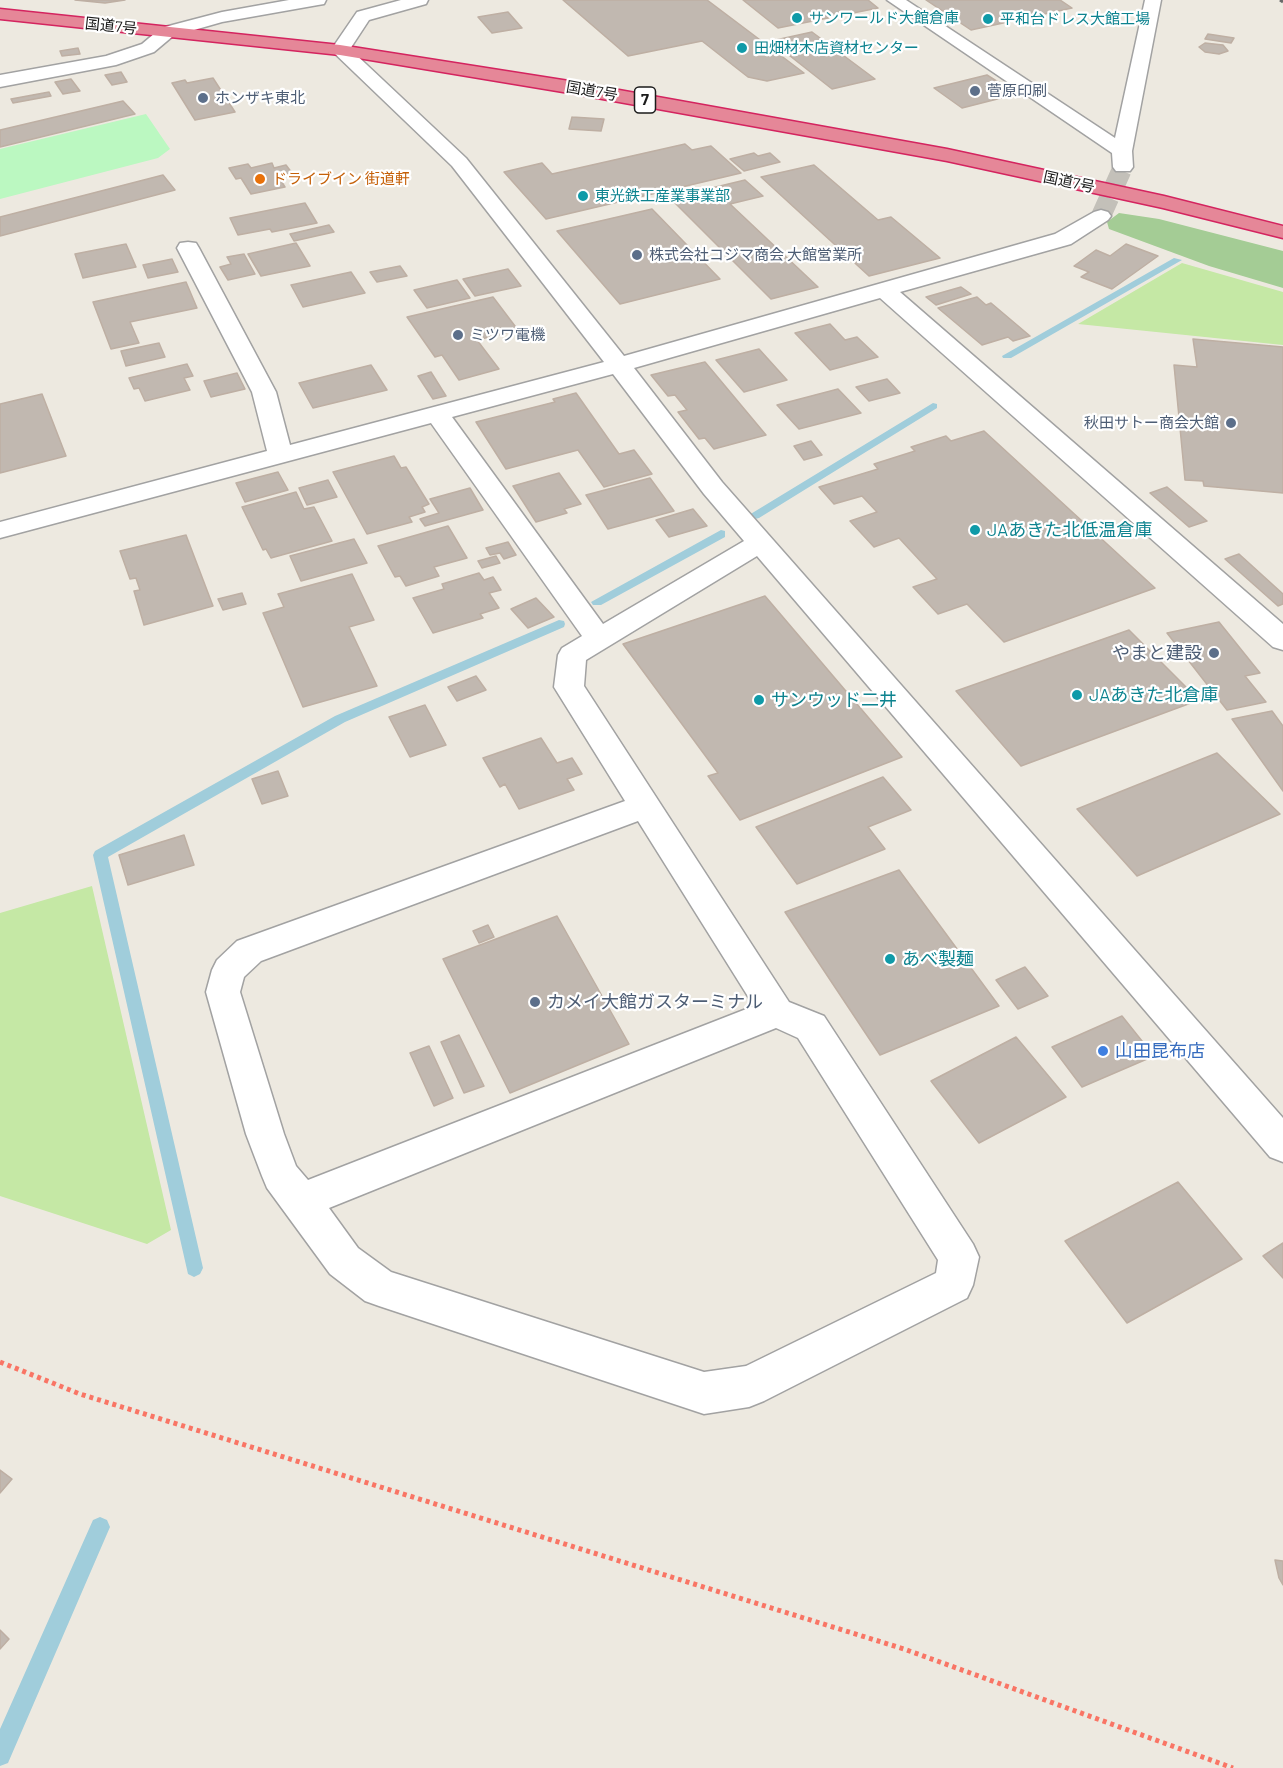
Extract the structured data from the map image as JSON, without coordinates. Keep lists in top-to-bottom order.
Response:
{
  "streets": {
    "highway": ["国道7号", "7"]
  },
  "places": [
    "サンワールド大館倉庫",
    "平和台ドレス大館工場",
    "田畑材木店資材センター",
    "菅原印刷",
    "ホンザキ東北",
    "ドライブイン 街道軒",
    "東光鉄工産業事業部",
    "株式会社コジマ商会 大館営業所",
    "ミツワ電機",
    "秋田サトー商会大館",
    "JAあきた北低温倉庫",
    "やまと建設",
    "JAあきた北倉庫",
    "サンウッド二井",
    "あべ製麺",
    "カメイ大館ガスターミナル",
    "山田昆布店"
  ]
}
